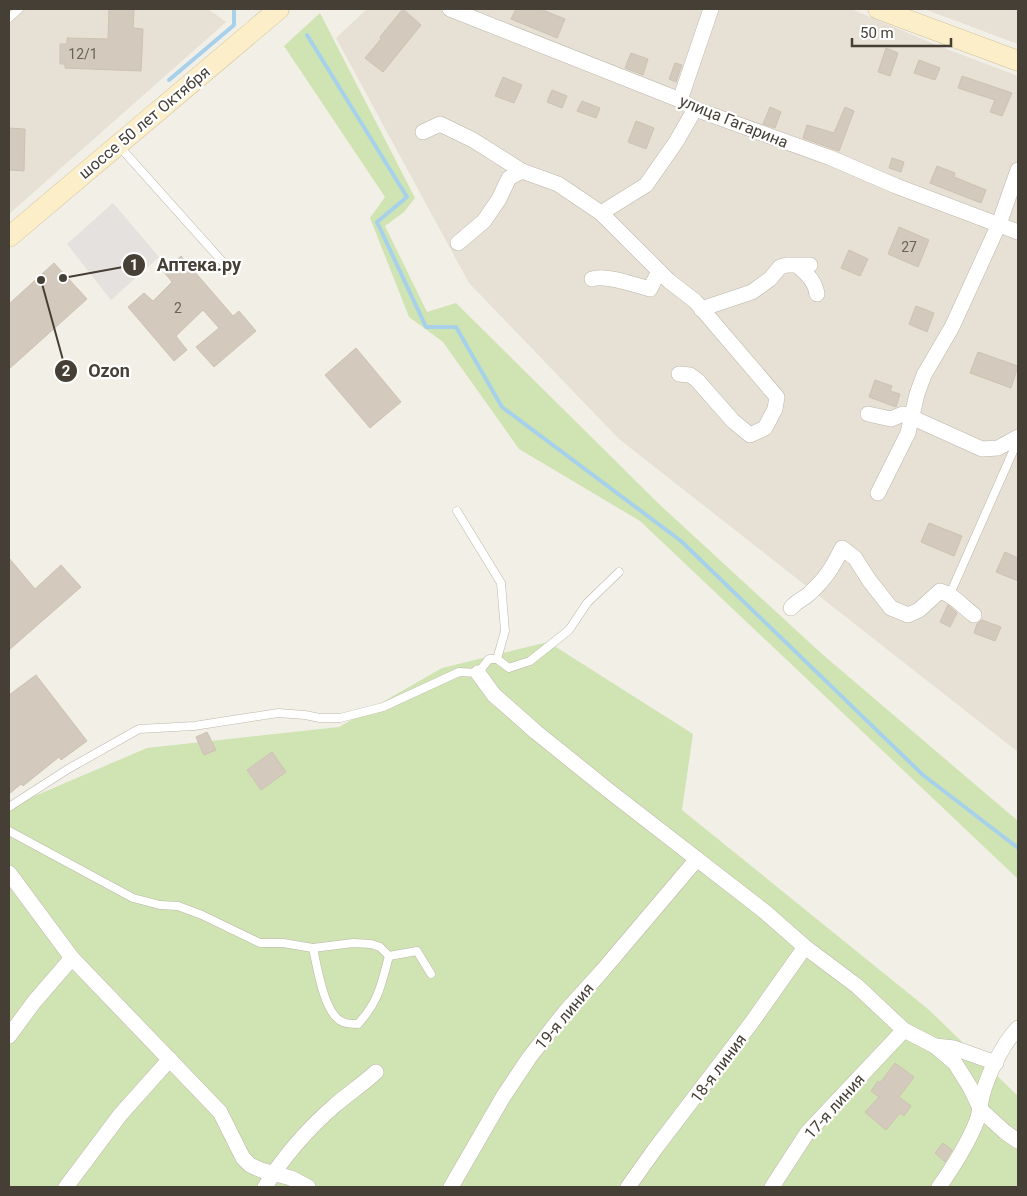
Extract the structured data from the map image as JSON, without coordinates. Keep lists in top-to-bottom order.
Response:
{
  "streets": {
    "street": [
      "улица Гагарина",
      "шоссе 50 лет Октября",
      "19-я линия",
      "18-я линия",
      "17-я линия"
    ]
  },
  "places": ["Аптека.ру", "Ozon"],
  "house_numbers": ["12/1", "27", "2"],
  "scale_bar": "50 m"
}
